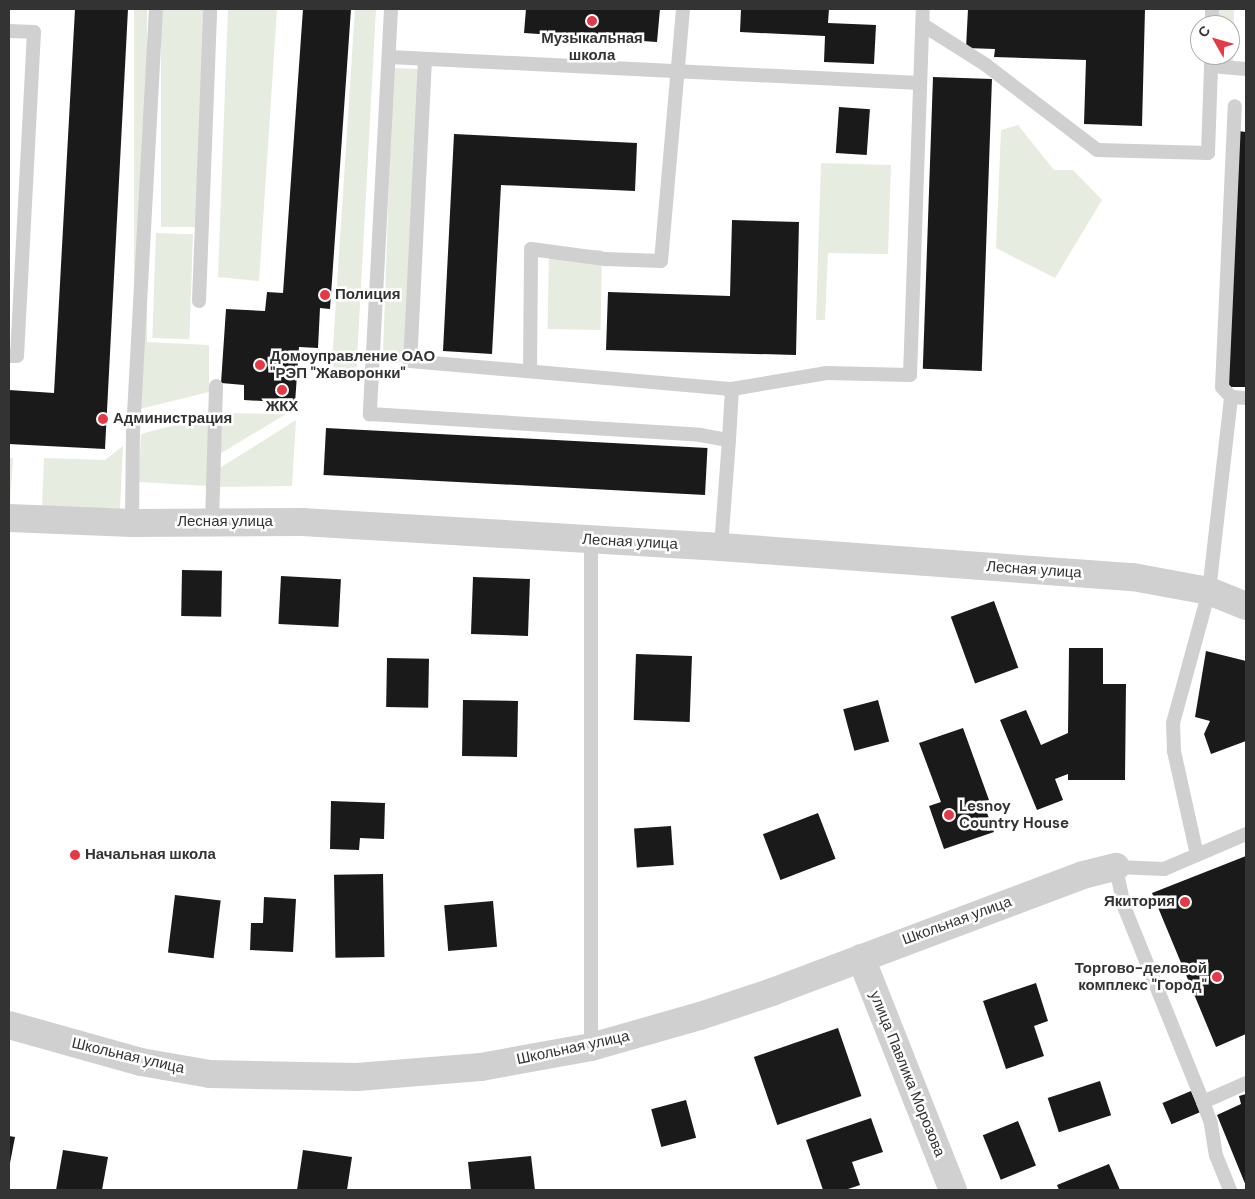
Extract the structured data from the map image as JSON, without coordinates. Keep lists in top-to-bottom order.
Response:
{
  "streets": {
    "street": ["Лесная улица", "Школьная улица", "улица Павлика Морозова"]
  },
  "crossings": [
    ["Школьная улица", "улица Павлика Морозова"]
  ],
  "places": [
    "Музыкальная школа",
    "Полиция",
    "Домоуправление ОАО \"РЭП \"Жаворонки\"",
    "ЖКХ",
    "Администрация",
    "Lesnoy Country House",
    "Начальная школа",
    "Якитория",
    "Торгово-деловой комплекс \"Город\""
  ],
  "north": "top left"
}
